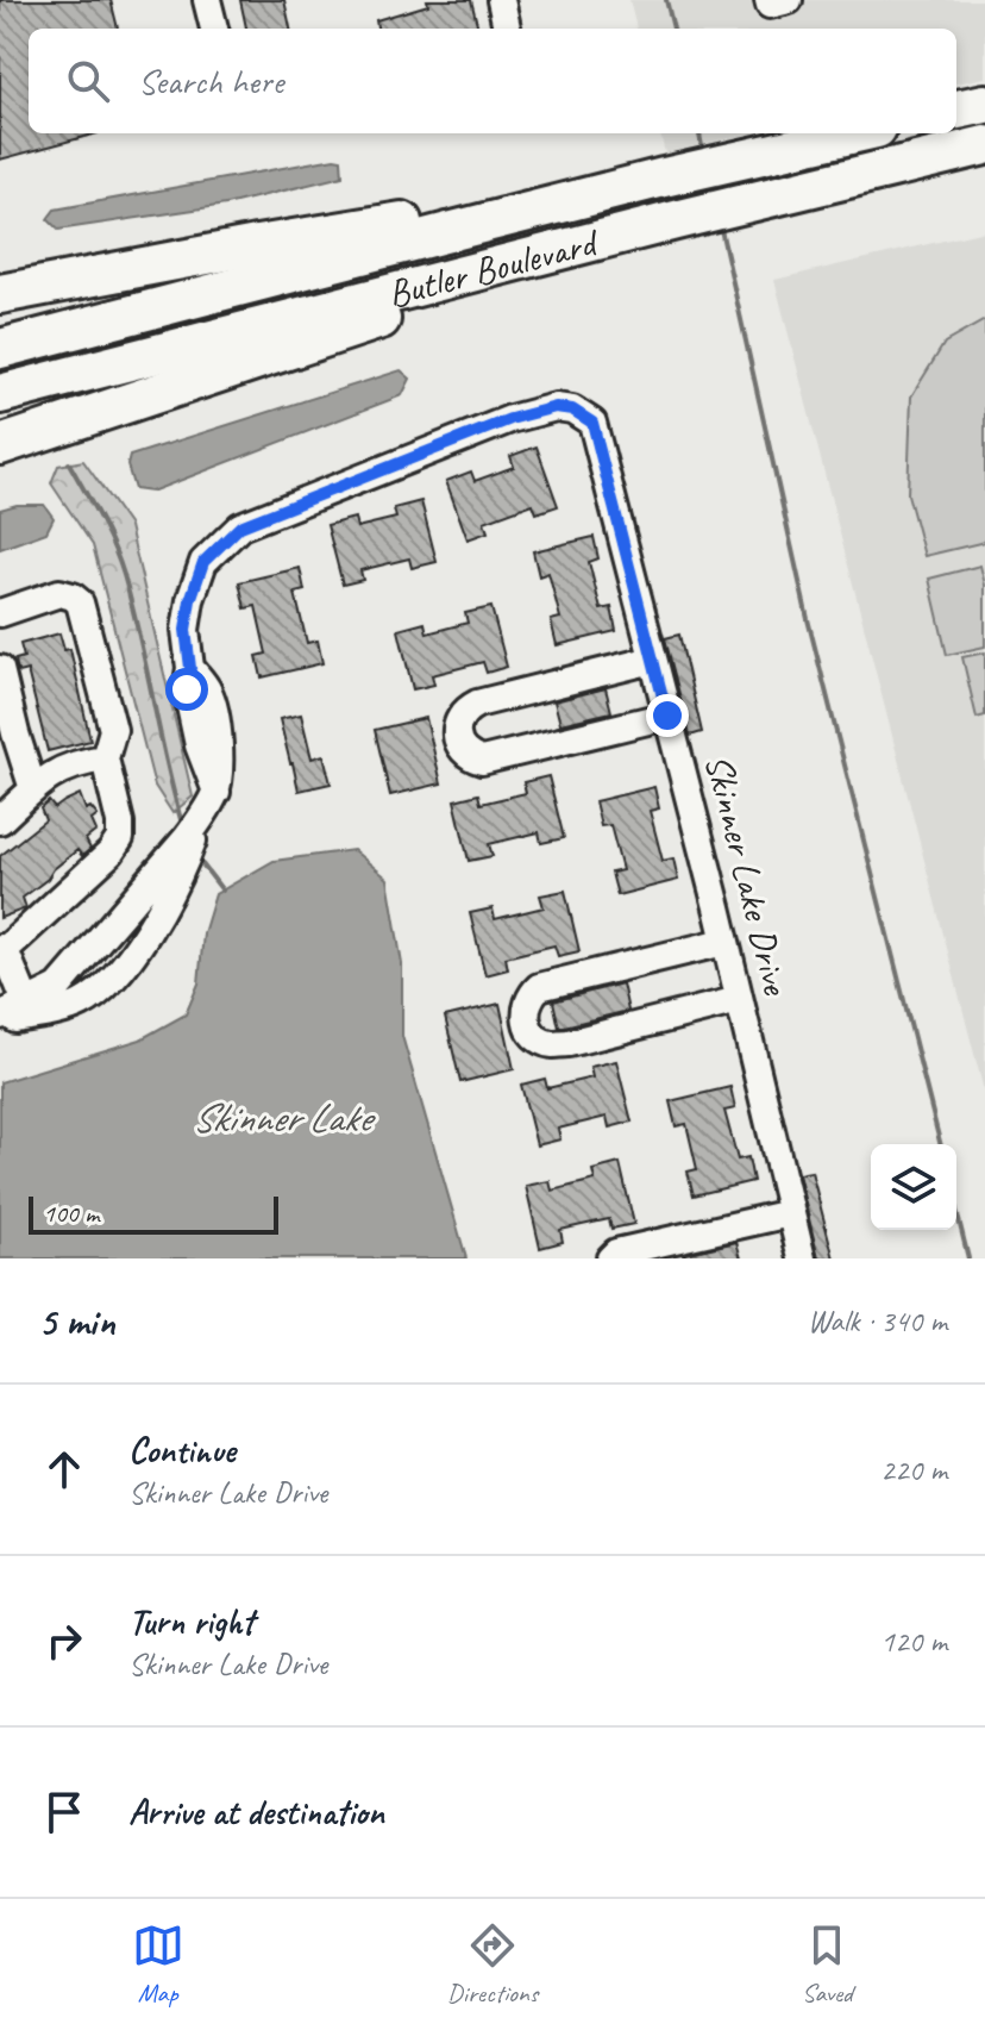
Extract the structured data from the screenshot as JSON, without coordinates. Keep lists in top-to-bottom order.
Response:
{
  "streets": {
    "highway": ["Butler Boulevard"],
    "street": ["Skinner Lake Drive"]
  },
  "water": ["Skinner Lake"],
  "scale_bar": "100 m",
  "page": {
    "search": "Search here",
    "scale": "100 m",
    "heading": ["5 min", "Walk · 340 m"],
    "list": [
      ["Continue", "Skinner Lake Drive", "220 m"],
      ["Turn right", "Skinner Lake Drive", "120 m"],
      "Arrive at destination"
    ],
    "nav": ["Map", "Directions", "Saved"]
  }
}
